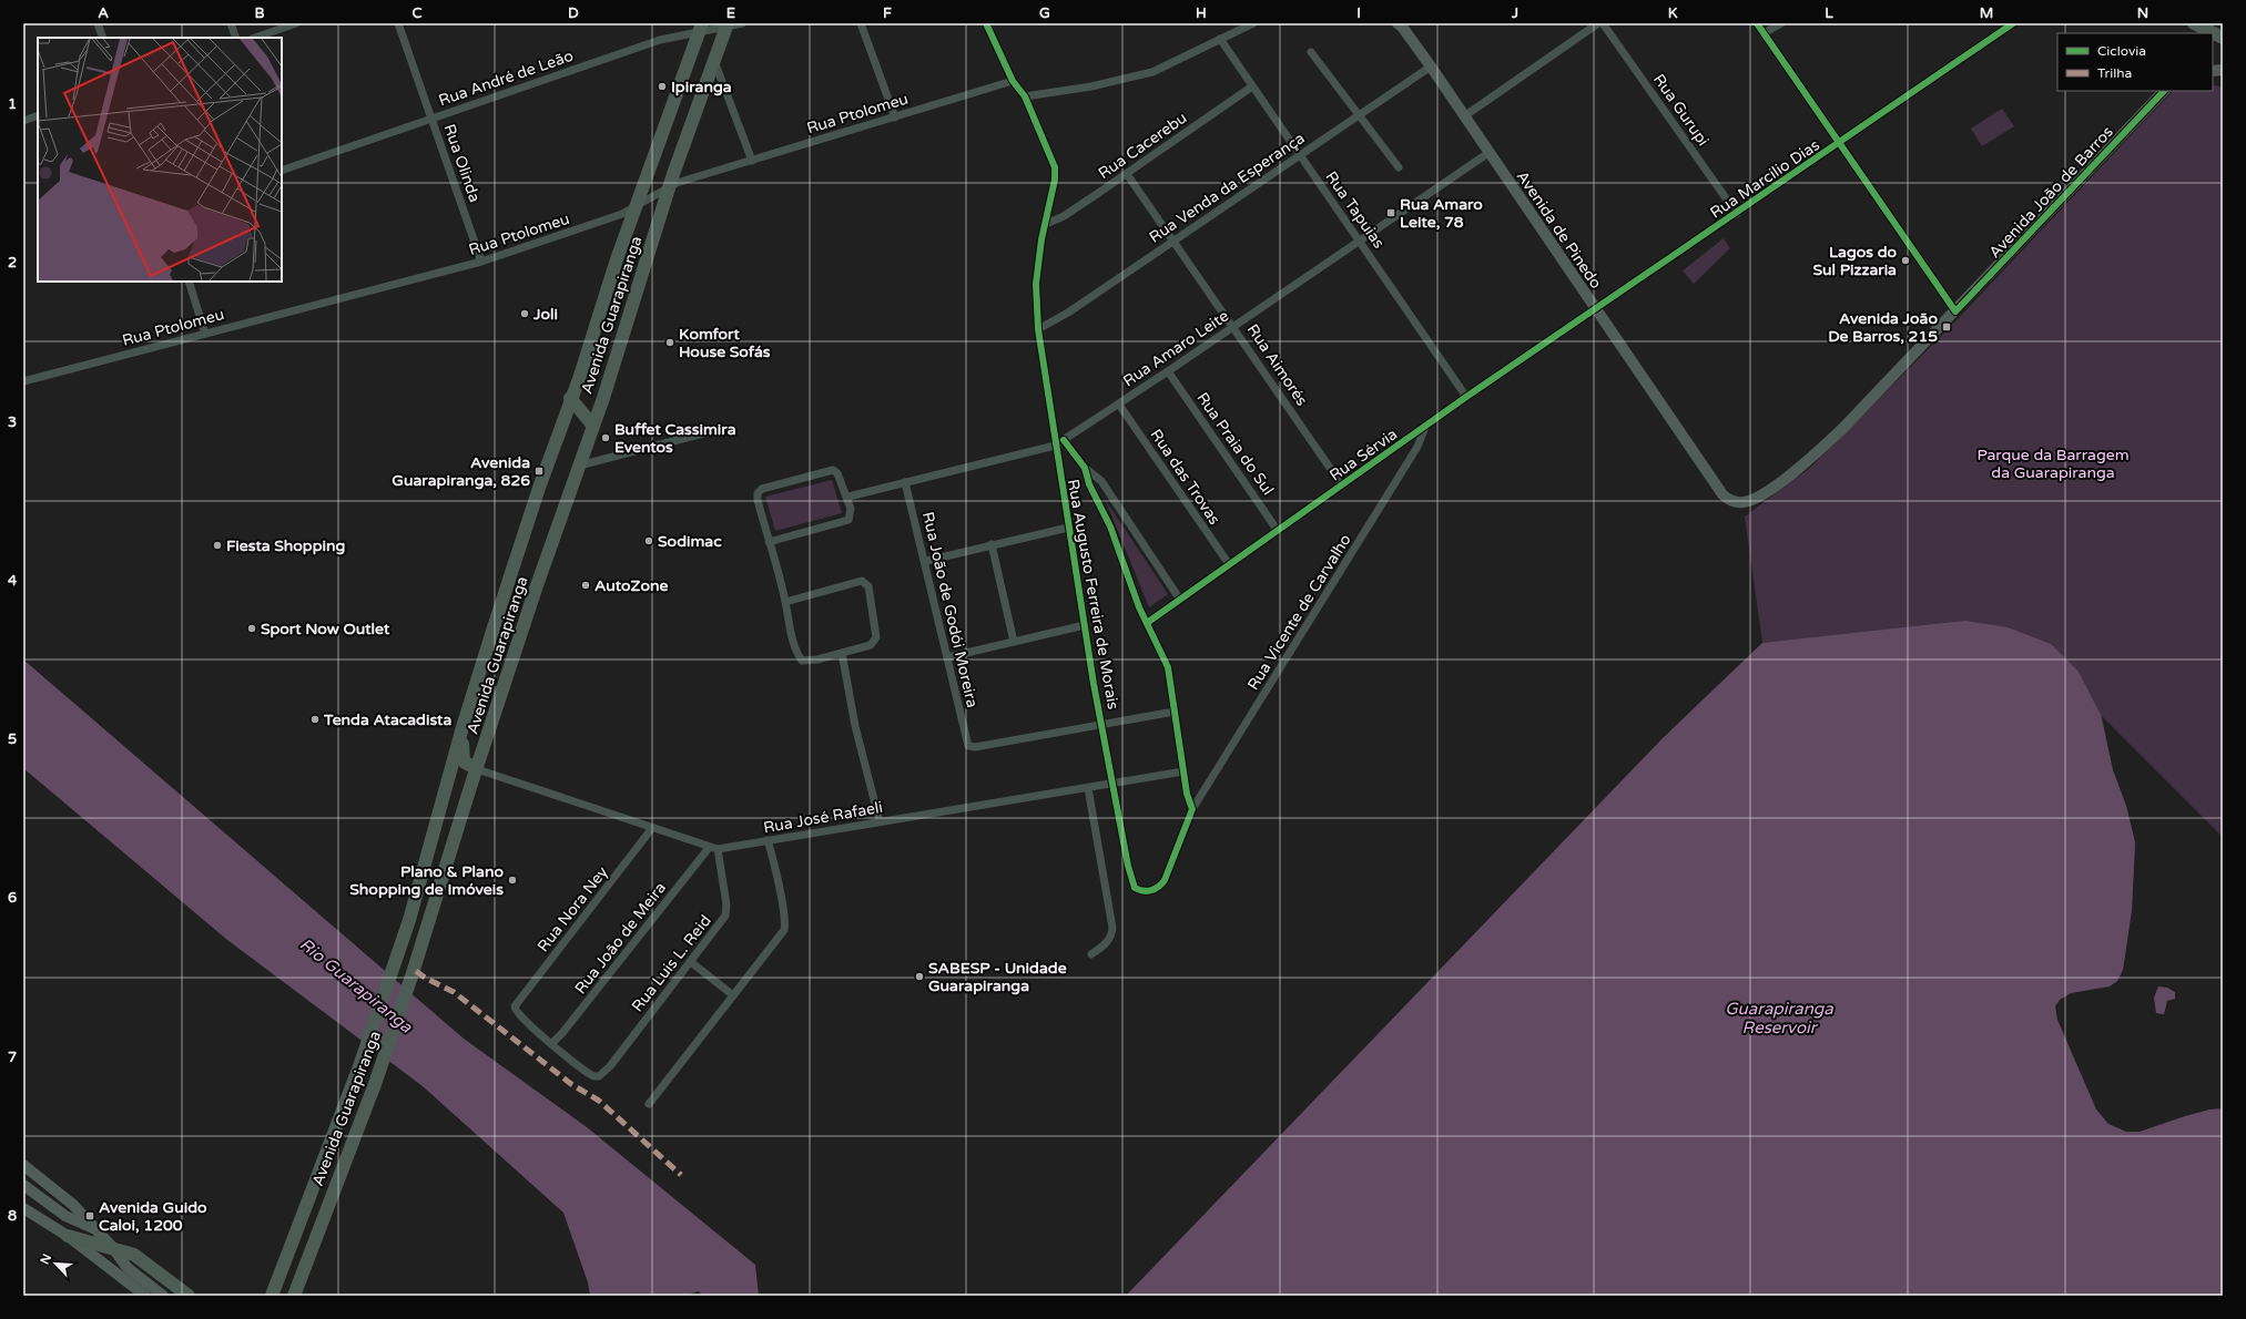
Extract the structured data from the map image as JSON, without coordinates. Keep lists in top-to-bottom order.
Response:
{
  "streets": {
    "main road": ["Avenida Guarapiranga"],
    "street": [
      "Rua André de Leão",
      "Rua Gurupi",
      "Rua Ptolomeu",
      "Rua Cacerebu",
      "Rua Olinda",
      "Rua Marcilio Dias",
      "Rua Venda da Esperança",
      "Avenida João de Barros",
      "Rua Tapuias",
      "Avenida de Pinedo",
      "Rua Amaro Leite",
      "Rua Aimorés",
      "Rua Praia do Sul",
      "Rua Sérvia",
      "Rua das Trovas",
      "Rua Augusto Ferreira de Morais",
      "Rua João de Godói Moreira",
      "Rua Vicente de Carvalho",
      "Rua José Rafaeli",
      "Rua Nora Ney",
      "Rua João de Meira",
      "Rua Luis L. Reid"
    ]
  },
  "crossings": [
    ["Rua André de Leão", "Rua Olinda"],
    ["Rua André de Leão", "Avenida Guarapiranga"],
    ["Rua Gurupi", "Rua Marcilio Dias"],
    ["Rua Ptolomeu", "Rua Olinda"],
    ["Rua Ptolomeu", "Avenida Guarapiranga"],
    ["Rua Ptolomeu", "Rua Augusto Ferreira de Morais"],
    ["Rua Cacerebu", "Rua Tapuias"],
    ["Rua Cacerebu", "Rua Aimorés"],
    ["Rua Cacerebu", "Rua Augusto Ferreira de Morais"],
    ["Rua Marcilio Dias", "Avenida de Pinedo"],
    ["Rua Marcilio Dias", "Rua Sérvia"],
    ["Rua Venda da Esperança", "Rua Tapuias"],
    ["Rua Venda da Esperança", "Avenida de Pinedo"],
    ["Rua Venda da Esperança", "Rua Aimorés"],
    ["Rua Venda da Esperança", "Rua Augusto Ferreira de Morais"],
    ["Avenida João de Barros", "Avenida de Pinedo"],
    ["Rua Tapuias", "Rua Amaro Leite"],
    ["Rua Tapuias", "Rua Sérvia"],
    ["Avenida de Pinedo", "Rua Amaro Leite"],
    ["Avenida de Pinedo", "Rua Sérvia"],
    ["Avenida Guarapiranga", "Rua José Rafaeli"],
    ["Rua Amaro Leite", "Rua Aimorés"],
    ["Rua Amaro Leite", "Rua Praia do Sul"],
    ["Rua Amaro Leite", "Rua das Trovas"],
    ["Rua Amaro Leite", "Rua Augusto Ferreira de Morais"],
    ["Rua Amaro Leite", "Rua João de Godói Moreira"],
    ["Rua Aimorés", "Rua Sérvia"],
    ["Rua Praia do Sul", "Rua Sérvia"],
    ["Rua Sérvia", "Rua das Trovas"],
    ["Rua Sérvia", "Rua Vicente de Carvalho"],
    ["Rua Augusto Ferreira de Morais", "Rua João de Godói Moreira"],
    ["Rua Augusto Ferreira de Morais", "Rua Vicente de Carvalho"],
    ["Rua Augusto Ferreira de Morais", "Rua José Rafaeli"],
    ["Rua José Rafaeli", "Rua Nora Ney"],
    ["Rua José Rafaeli", "Rua João de Meira"],
    ["Rua José Rafaeli", "Rua Luis L. Reid"],
    ["Rua Nora Ney", "Rua João de Meira"],
    ["Rua Nora Ney", "Rua Luis L. Reid"],
    ["Rua João de Meira", "Rua Luis L. Reid"]
  ],
  "water": ["Rio Guarapiranga", "Guarapiranga Reservoir"],
  "parks": ["Parque da Barragem da Guarapiranga"],
  "places": {
    "other": [
      "Ipiranga",
      "Lagos do Sul Pizzaria",
      "Joli",
      "Komfort House Sofás",
      "Buffet Cassimira Eventos",
      "Sodimac",
      "Fiesta Shopping",
      "AutoZone",
      "Sport Now Outlet",
      "Tenda Atacadista",
      "Plano & Plano Shopping de Imóveis",
      "SABESP - Unidade Guarapiranga"
    ],
    "transit": [
      "Rua Amaro Leite, 78",
      "Avenida João De Barros, 215",
      "Avenida Guarapiranga, 826",
      "Avenida Guido Caloi, 1200"
    ]
  },
  "legend": ["Ciclovia", "Trilha"],
  "north": "top left",
  "grid": {
    "columns": [
      "A",
      "B",
      "C",
      "D",
      "E",
      "F",
      "G",
      "H",
      "I",
      "J",
      "K",
      "L",
      "M",
      "N"
    ],
    "rows": [
      "1",
      "2",
      "3",
      "4",
      "5",
      "6",
      "7",
      "8"
    ]
  }
}
